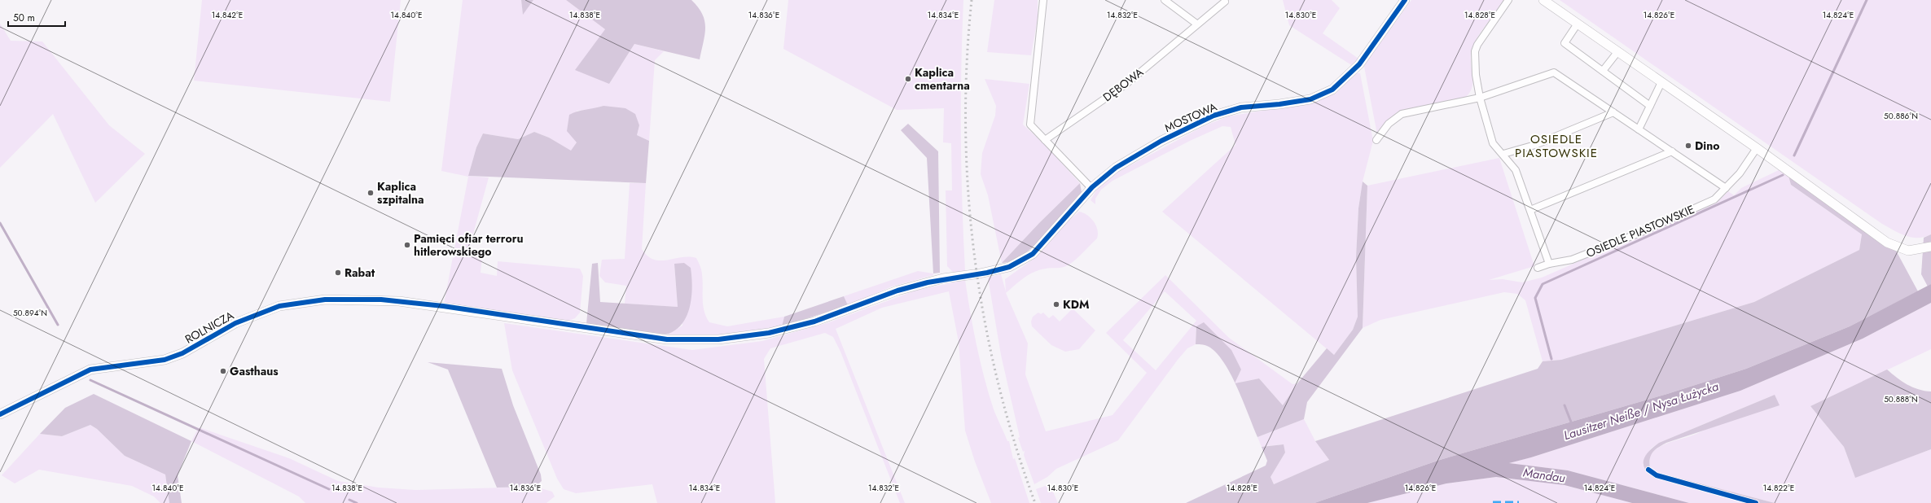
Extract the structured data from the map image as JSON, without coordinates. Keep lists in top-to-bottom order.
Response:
{
  "streets": {
    "street": [
      "DĘBOWA",
      "MOSTOWA",
      "OSIEDLE PIASTOWSKIE",
      "ROLNICZA"
    ]
  },
  "crossings": [
    ["MOSTOWA", "ROLNICZA"]
  ],
  "districts": ["OSIEDLE PIASTOWSKIE"],
  "water": ["Lausitzer Neiße / Nysa Łużycka", "Mandau"],
  "places": [
    "Kaplica cmentarna",
    "Dino",
    "Kaplica szpitalna",
    "Pamięci ofiar terroru hitlerowskiego",
    "Rabat",
    "KDM",
    "Gasthaus"
  ],
  "scale_bar": "50 m",
  "coordinates": [
    "14.828°E",
    "14.826°E",
    "14.842°E",
    "14.840°E",
    "14.838°E",
    "14.836°E",
    "14.834°E",
    "14.832°E",
    "14.830°E",
    "14.824°E",
    "50.886°N",
    "50.894°N",
    "50.888°N",
    "14.822°E"
  ]
}
